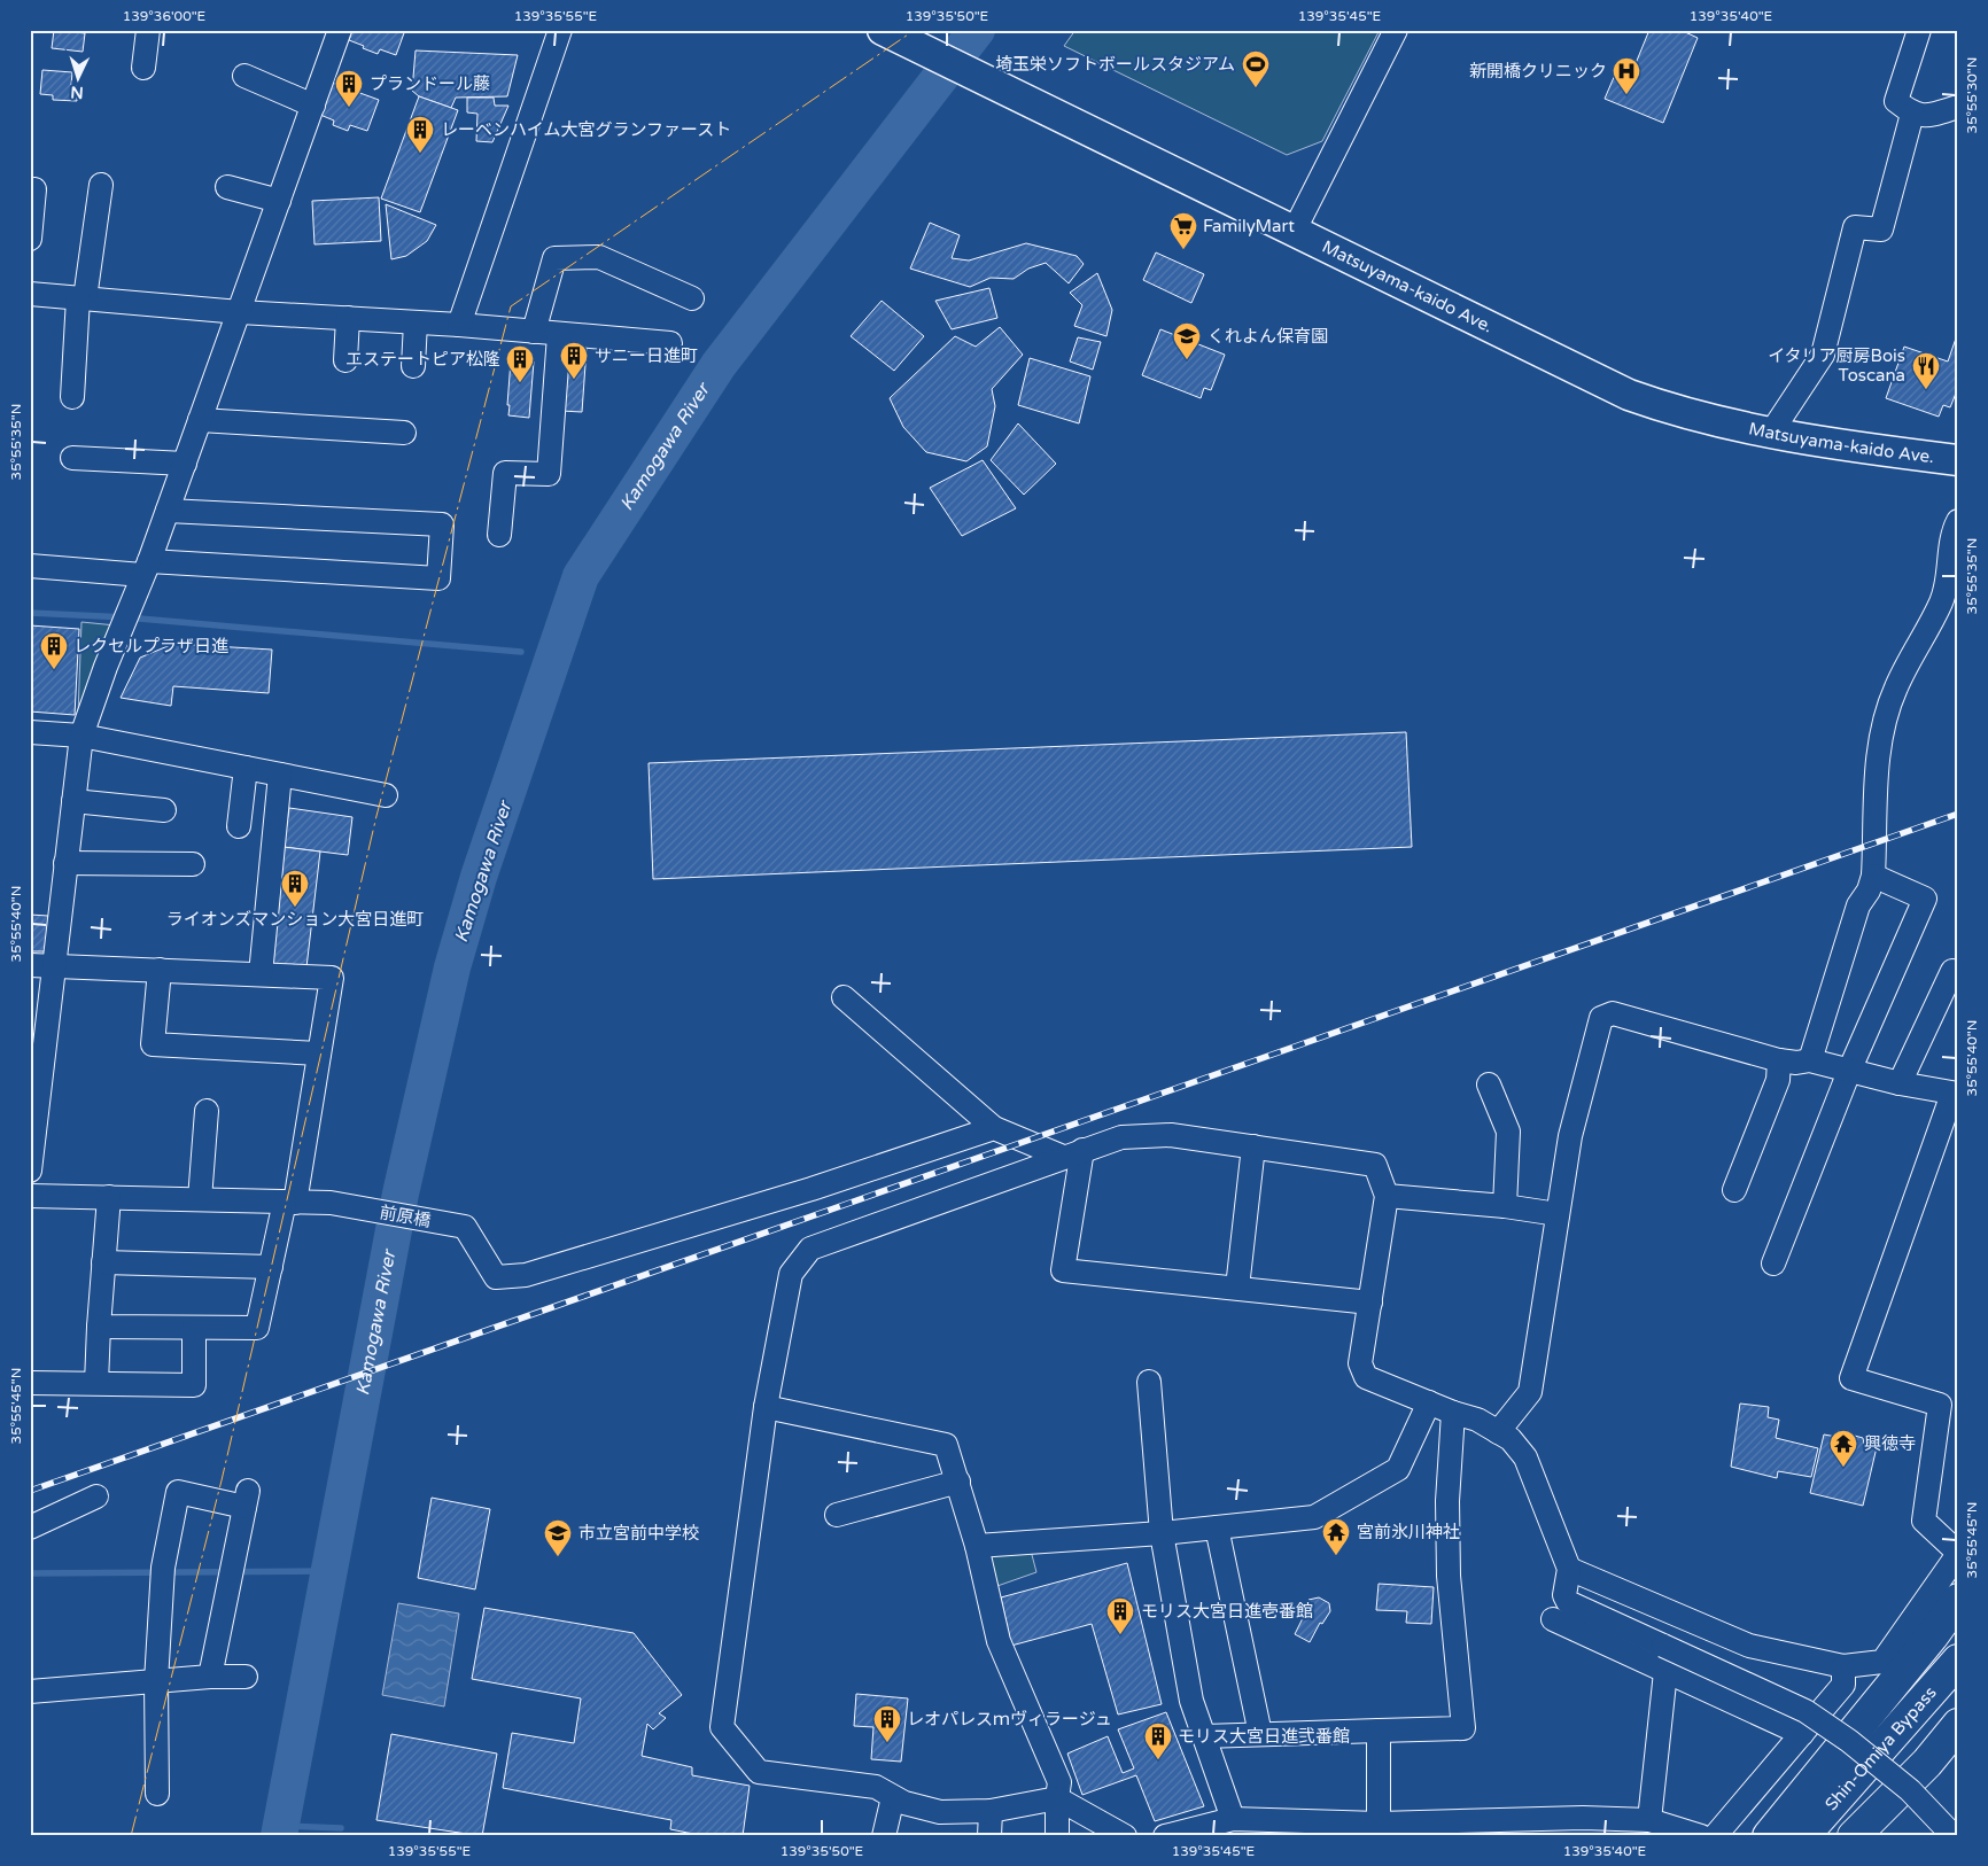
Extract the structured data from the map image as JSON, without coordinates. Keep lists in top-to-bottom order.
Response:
{
  "streets": {
    "highway": ["Shin-Omiya Bypass"],
    "main road": ["Matsuyama-kaido Ave."],
    "street": ["前原橋"]
  },
  "water": ["Kamogawa River"],
  "places": {
    "sports": ["埼玉栄ソフトボールスタジアム"],
    "hospital": ["新開橋クリニック"],
    "building": [
      "プランドール藤",
      "レーベンハイム大宮グランファースト",
      "サニー日進町",
      "エステートピア松隆",
      "レクセルプラザ日進",
      "ライオンズマンション大宮日進町",
      "モリス大宮日進壱番館",
      "レオパレスｍヴィラージュ",
      "モリス大宮日進弐番館"
    ],
    "supermarket": ["FamilyMart"],
    "school or university": ["くれよん保育園", "市立宮前中学校"],
    "restaurant": ["イタリア厨房Bois Toscana"],
    "temple": ["興徳寺", "宮前氷川神社"]
  },
  "north": "bottom",
  "coordinates": [
    "139°36'00\"E",
    "139°35'55\"E",
    "139°35'50\"E",
    "139°35'45\"E",
    "139°35'40\"E",
    "35°55'30\"N",
    "35°55'35\"N",
    "35°55'40\"N",
    "35°55'45\"N"
  ]
}
